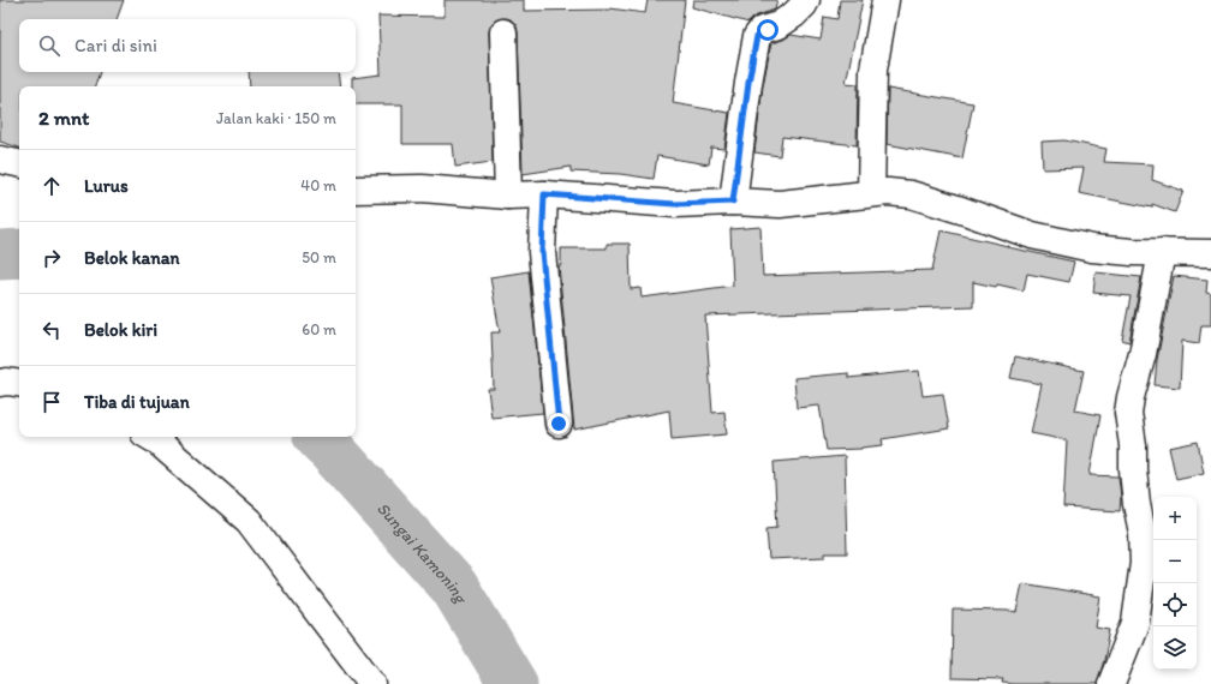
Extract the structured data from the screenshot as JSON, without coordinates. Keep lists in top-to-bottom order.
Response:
{
  "water": ["Sungai Kamoning"],
  "page": {
    "search": "Cari di sini",
    "heading": ["2 mnt", "Jalan kaki · 150 m"],
    "list": [
      ["Lurus", "40 m"],
      ["Belok kanan", "50 m"],
      ["Belok kiri", "60 m"],
      "Tiba di tujuan"
    ],
    "map_buttons": ["+", "−"]
  }
}
